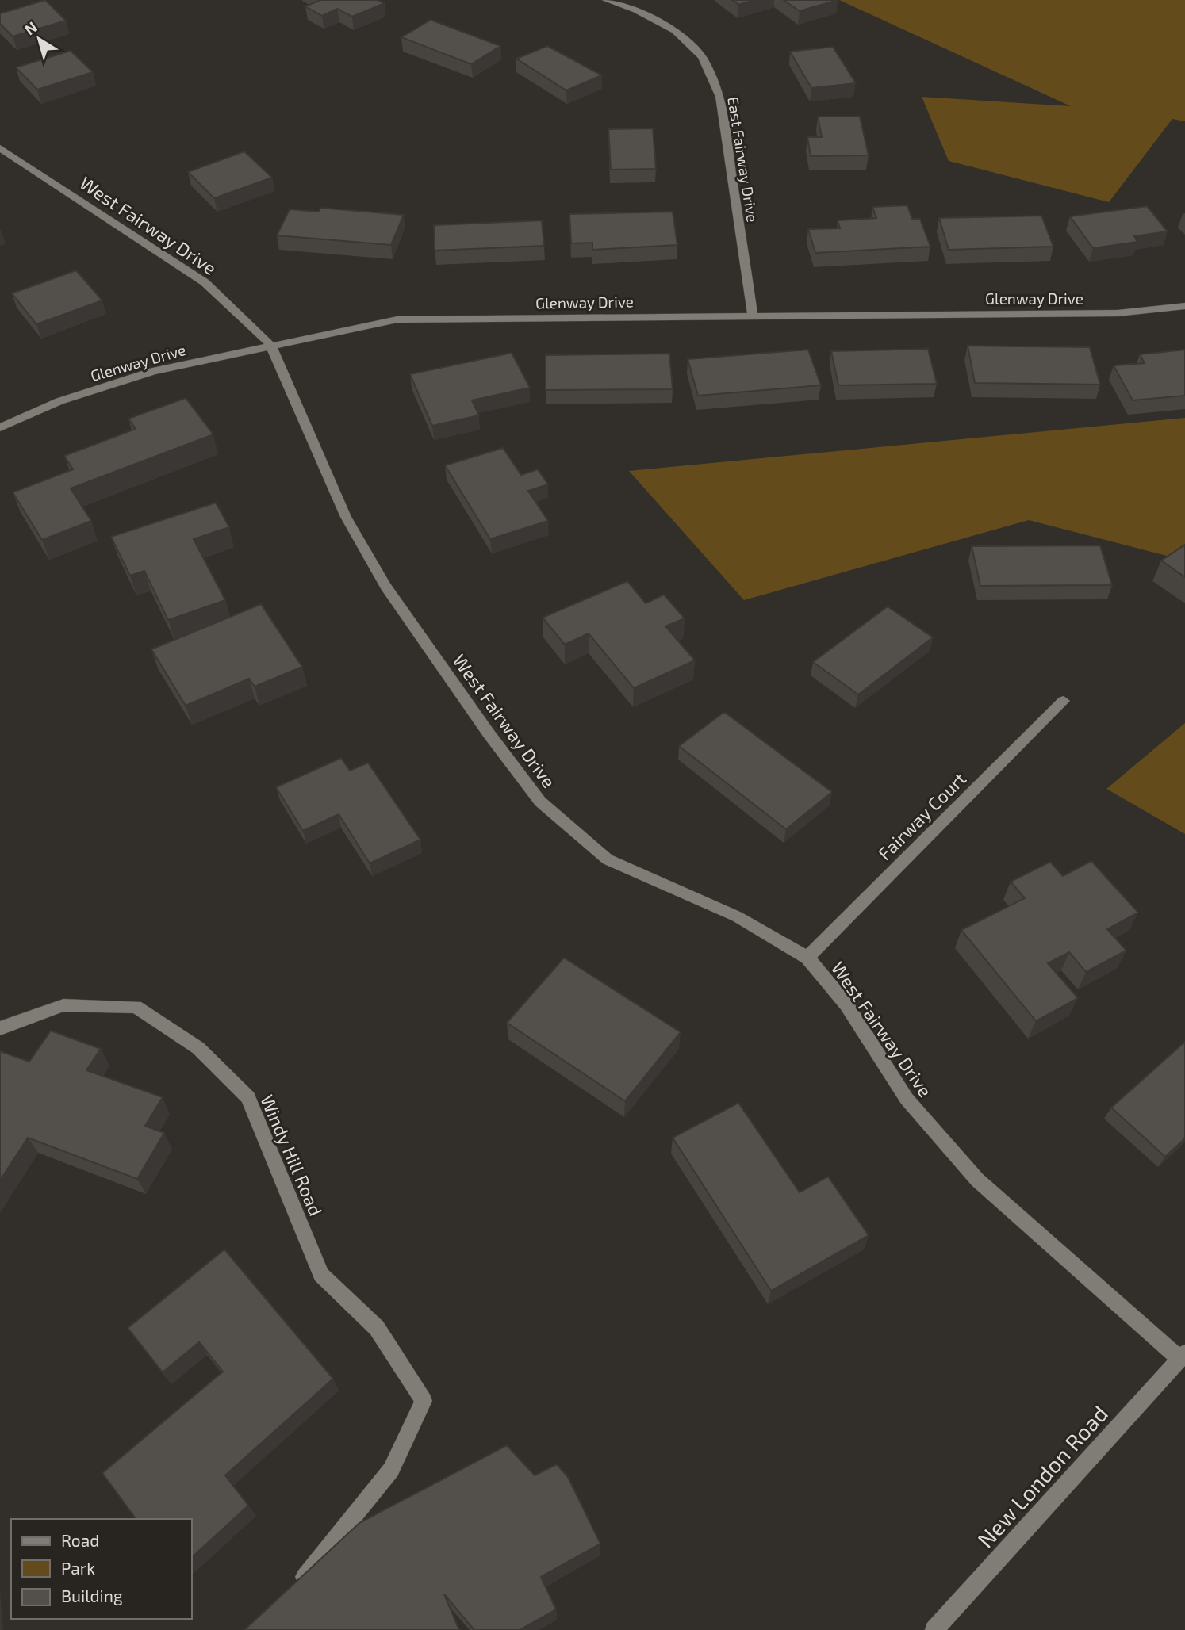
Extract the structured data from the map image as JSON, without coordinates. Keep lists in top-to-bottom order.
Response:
{
  "streets": {
    "street": [
      "East Fairway Drive",
      "West Fairway Drive",
      "Glenway Drive",
      "Fairway Court",
      "Windy Hill Road",
      "New London Road"
    ]
  },
  "crossings": [
    ["East Fairway Drive", "Glenway Drive"],
    ["West Fairway Drive", "Glenway Drive"],
    ["West Fairway Drive", "Fairway Court"],
    ["West Fairway Drive", "New London Road"]
  ],
  "legend": ["Road", "Park", "Building"],
  "north": "top left"
}
